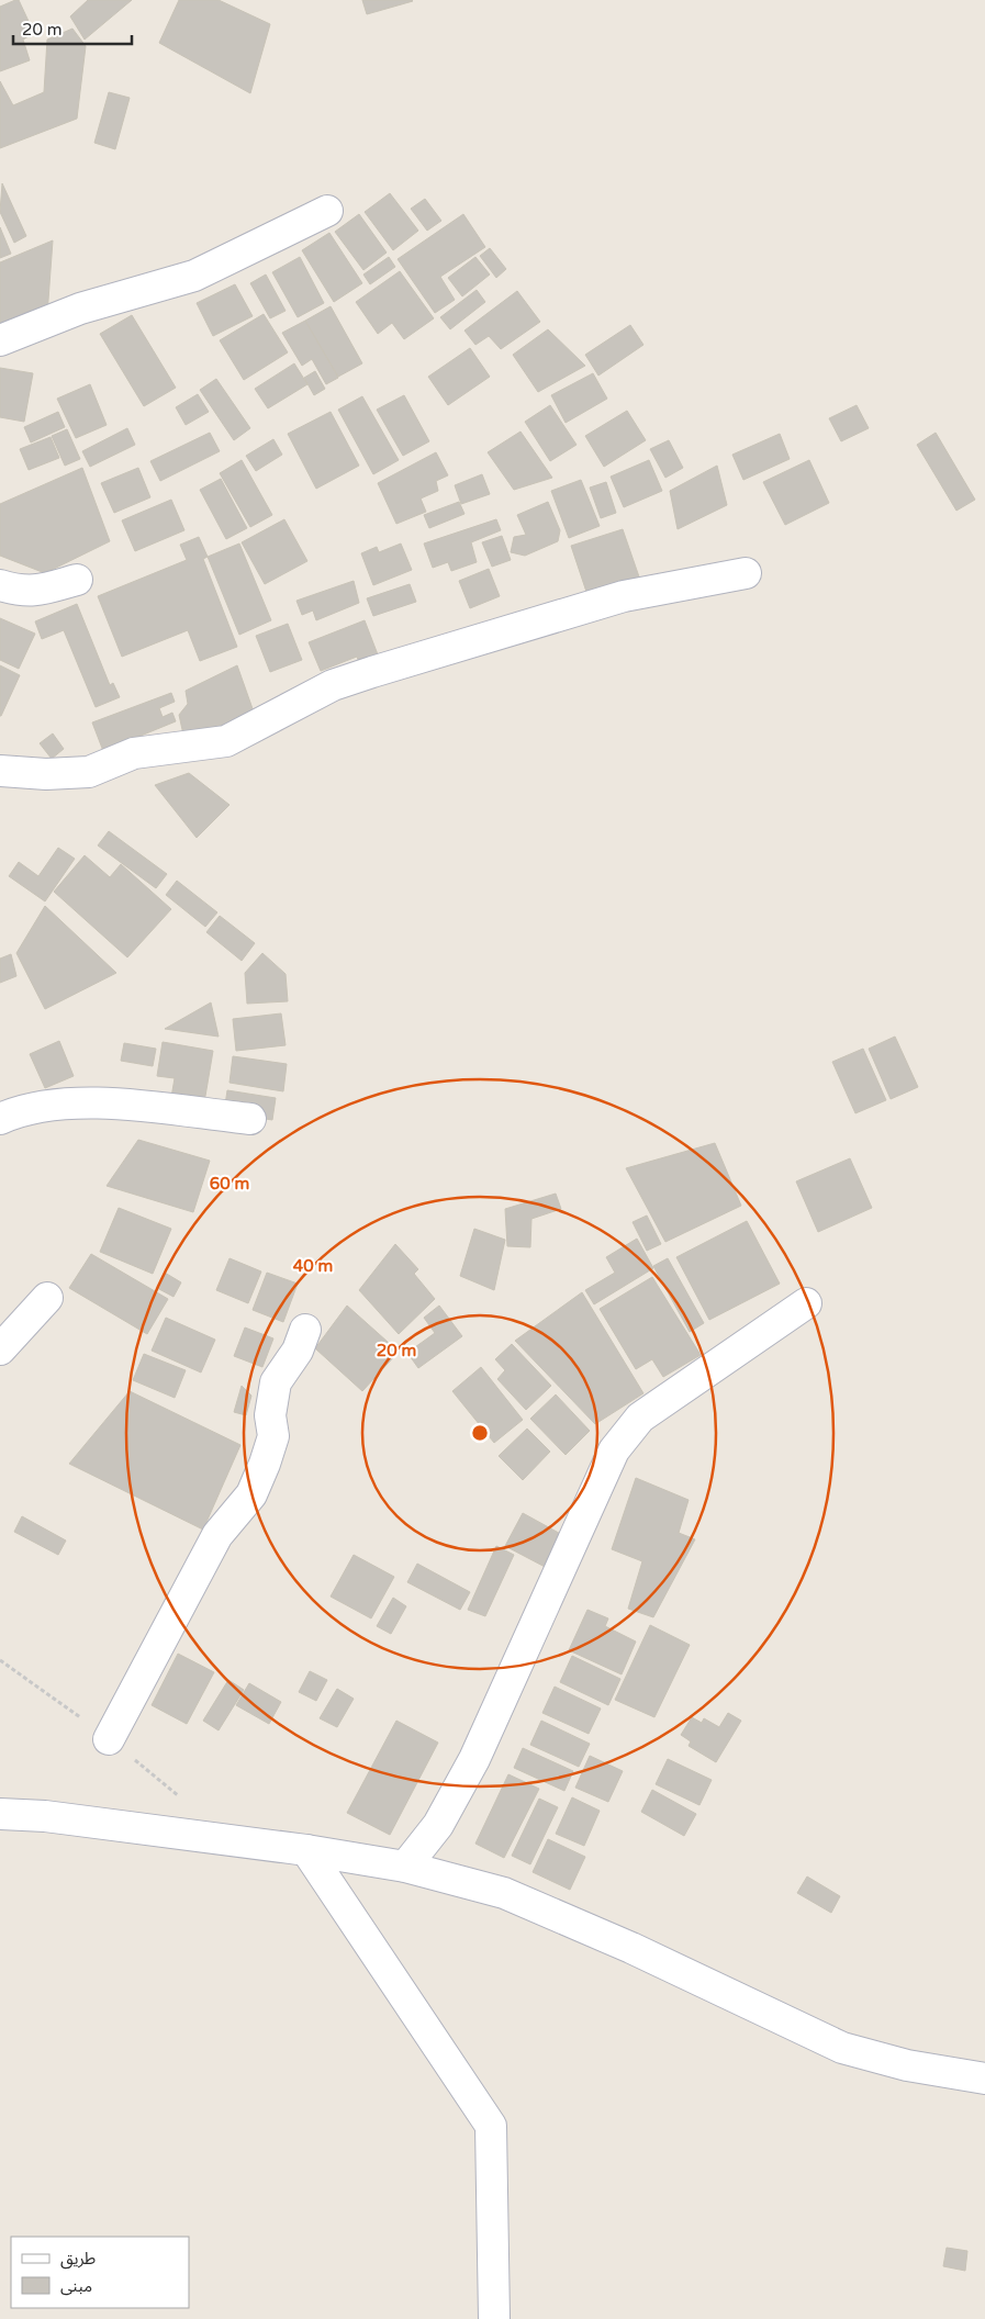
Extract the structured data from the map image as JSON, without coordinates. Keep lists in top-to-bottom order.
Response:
{
  "legend": ["طريق", "مبنى"],
  "scale_bar": "20 m",
  "rings": ["60 m", "40 m", "20 m"]
}
